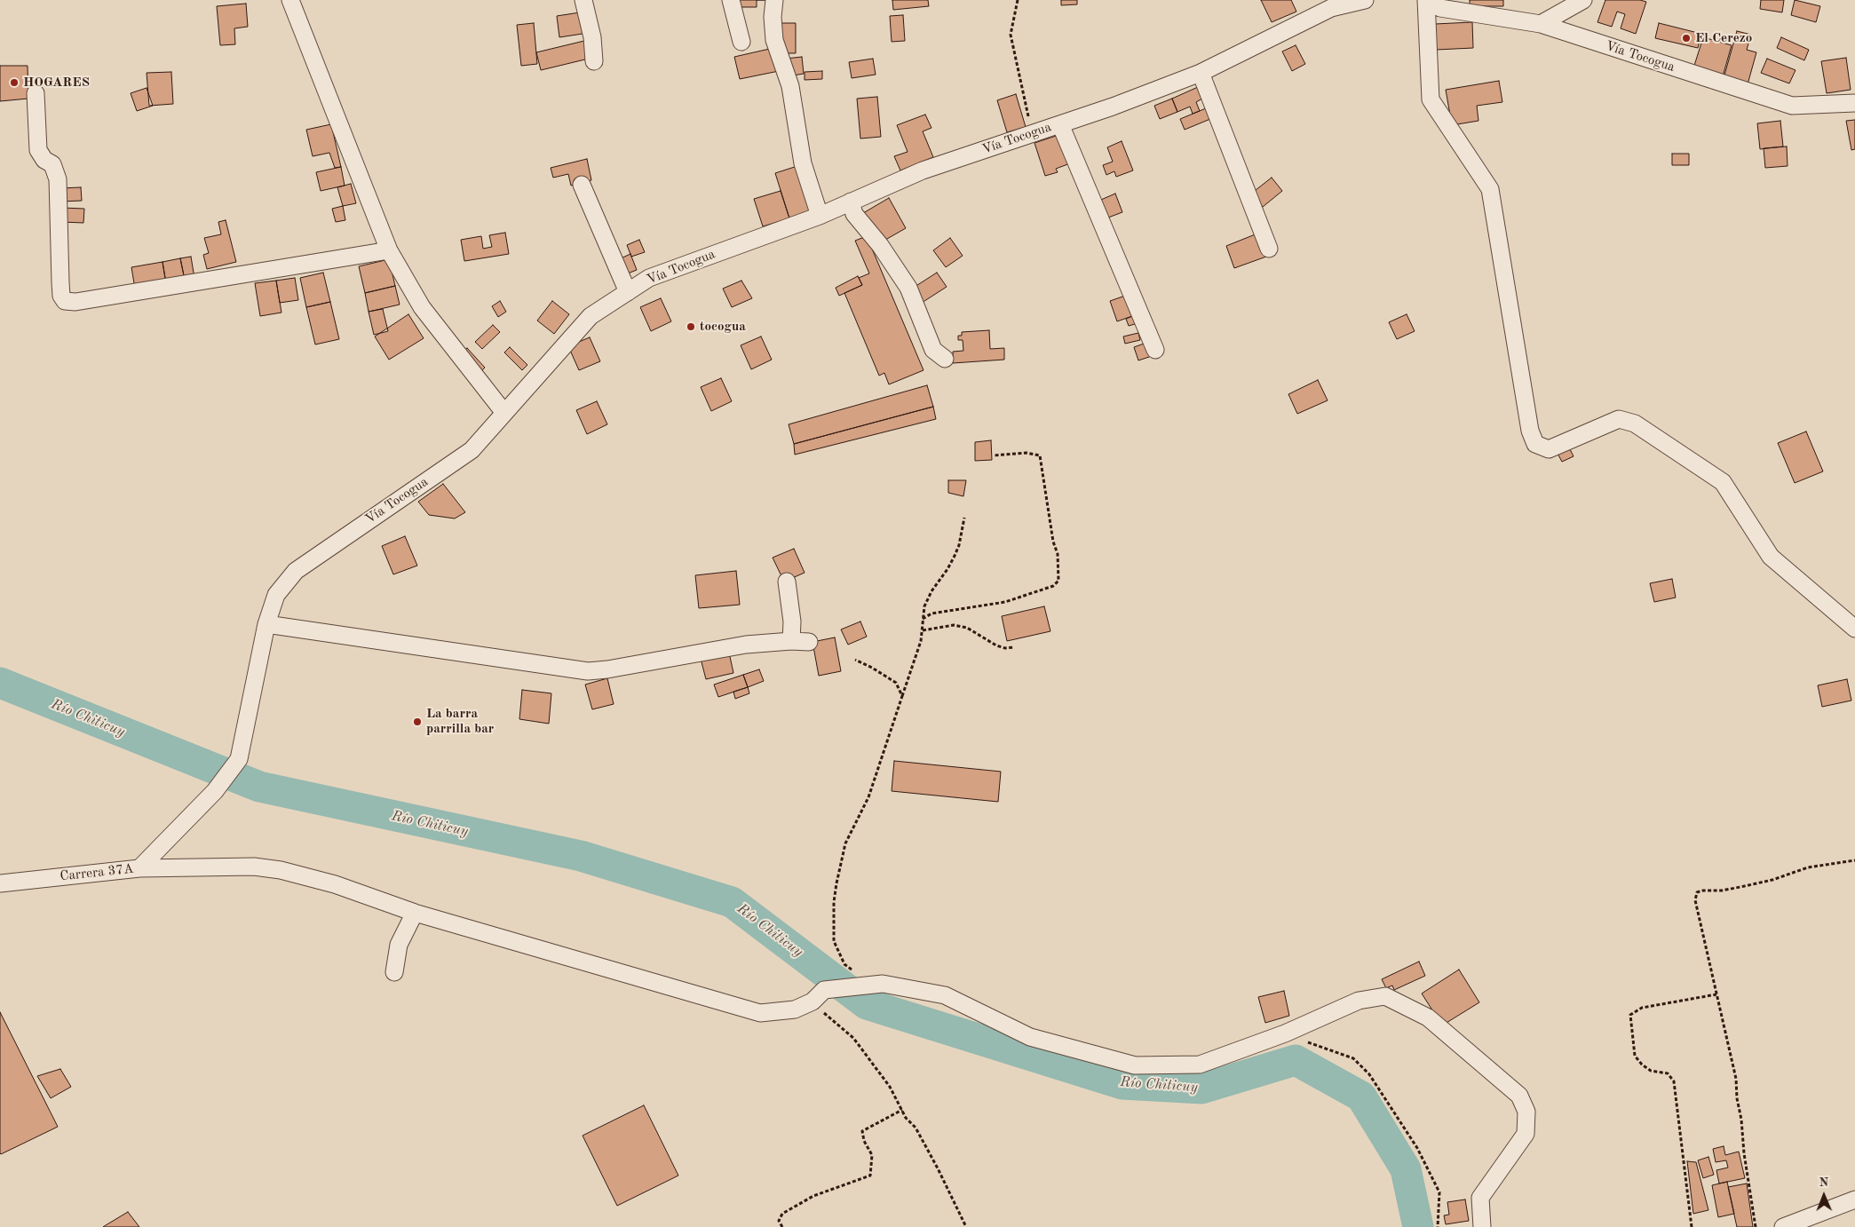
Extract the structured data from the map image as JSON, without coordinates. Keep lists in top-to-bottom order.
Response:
{
  "streets": {
    "street": ["Vía Tocogua", "Carrera 37A"]
  },
  "crossings": [
    ["Vía Tocogua", "Carrera 37A"]
  ],
  "water": ["Río Chiticuy"],
  "places": [
    "El Cerezo",
    "HOGARES",
    "tocogua",
    "La barra parrilla bar"
  ],
  "north": "top"
}
